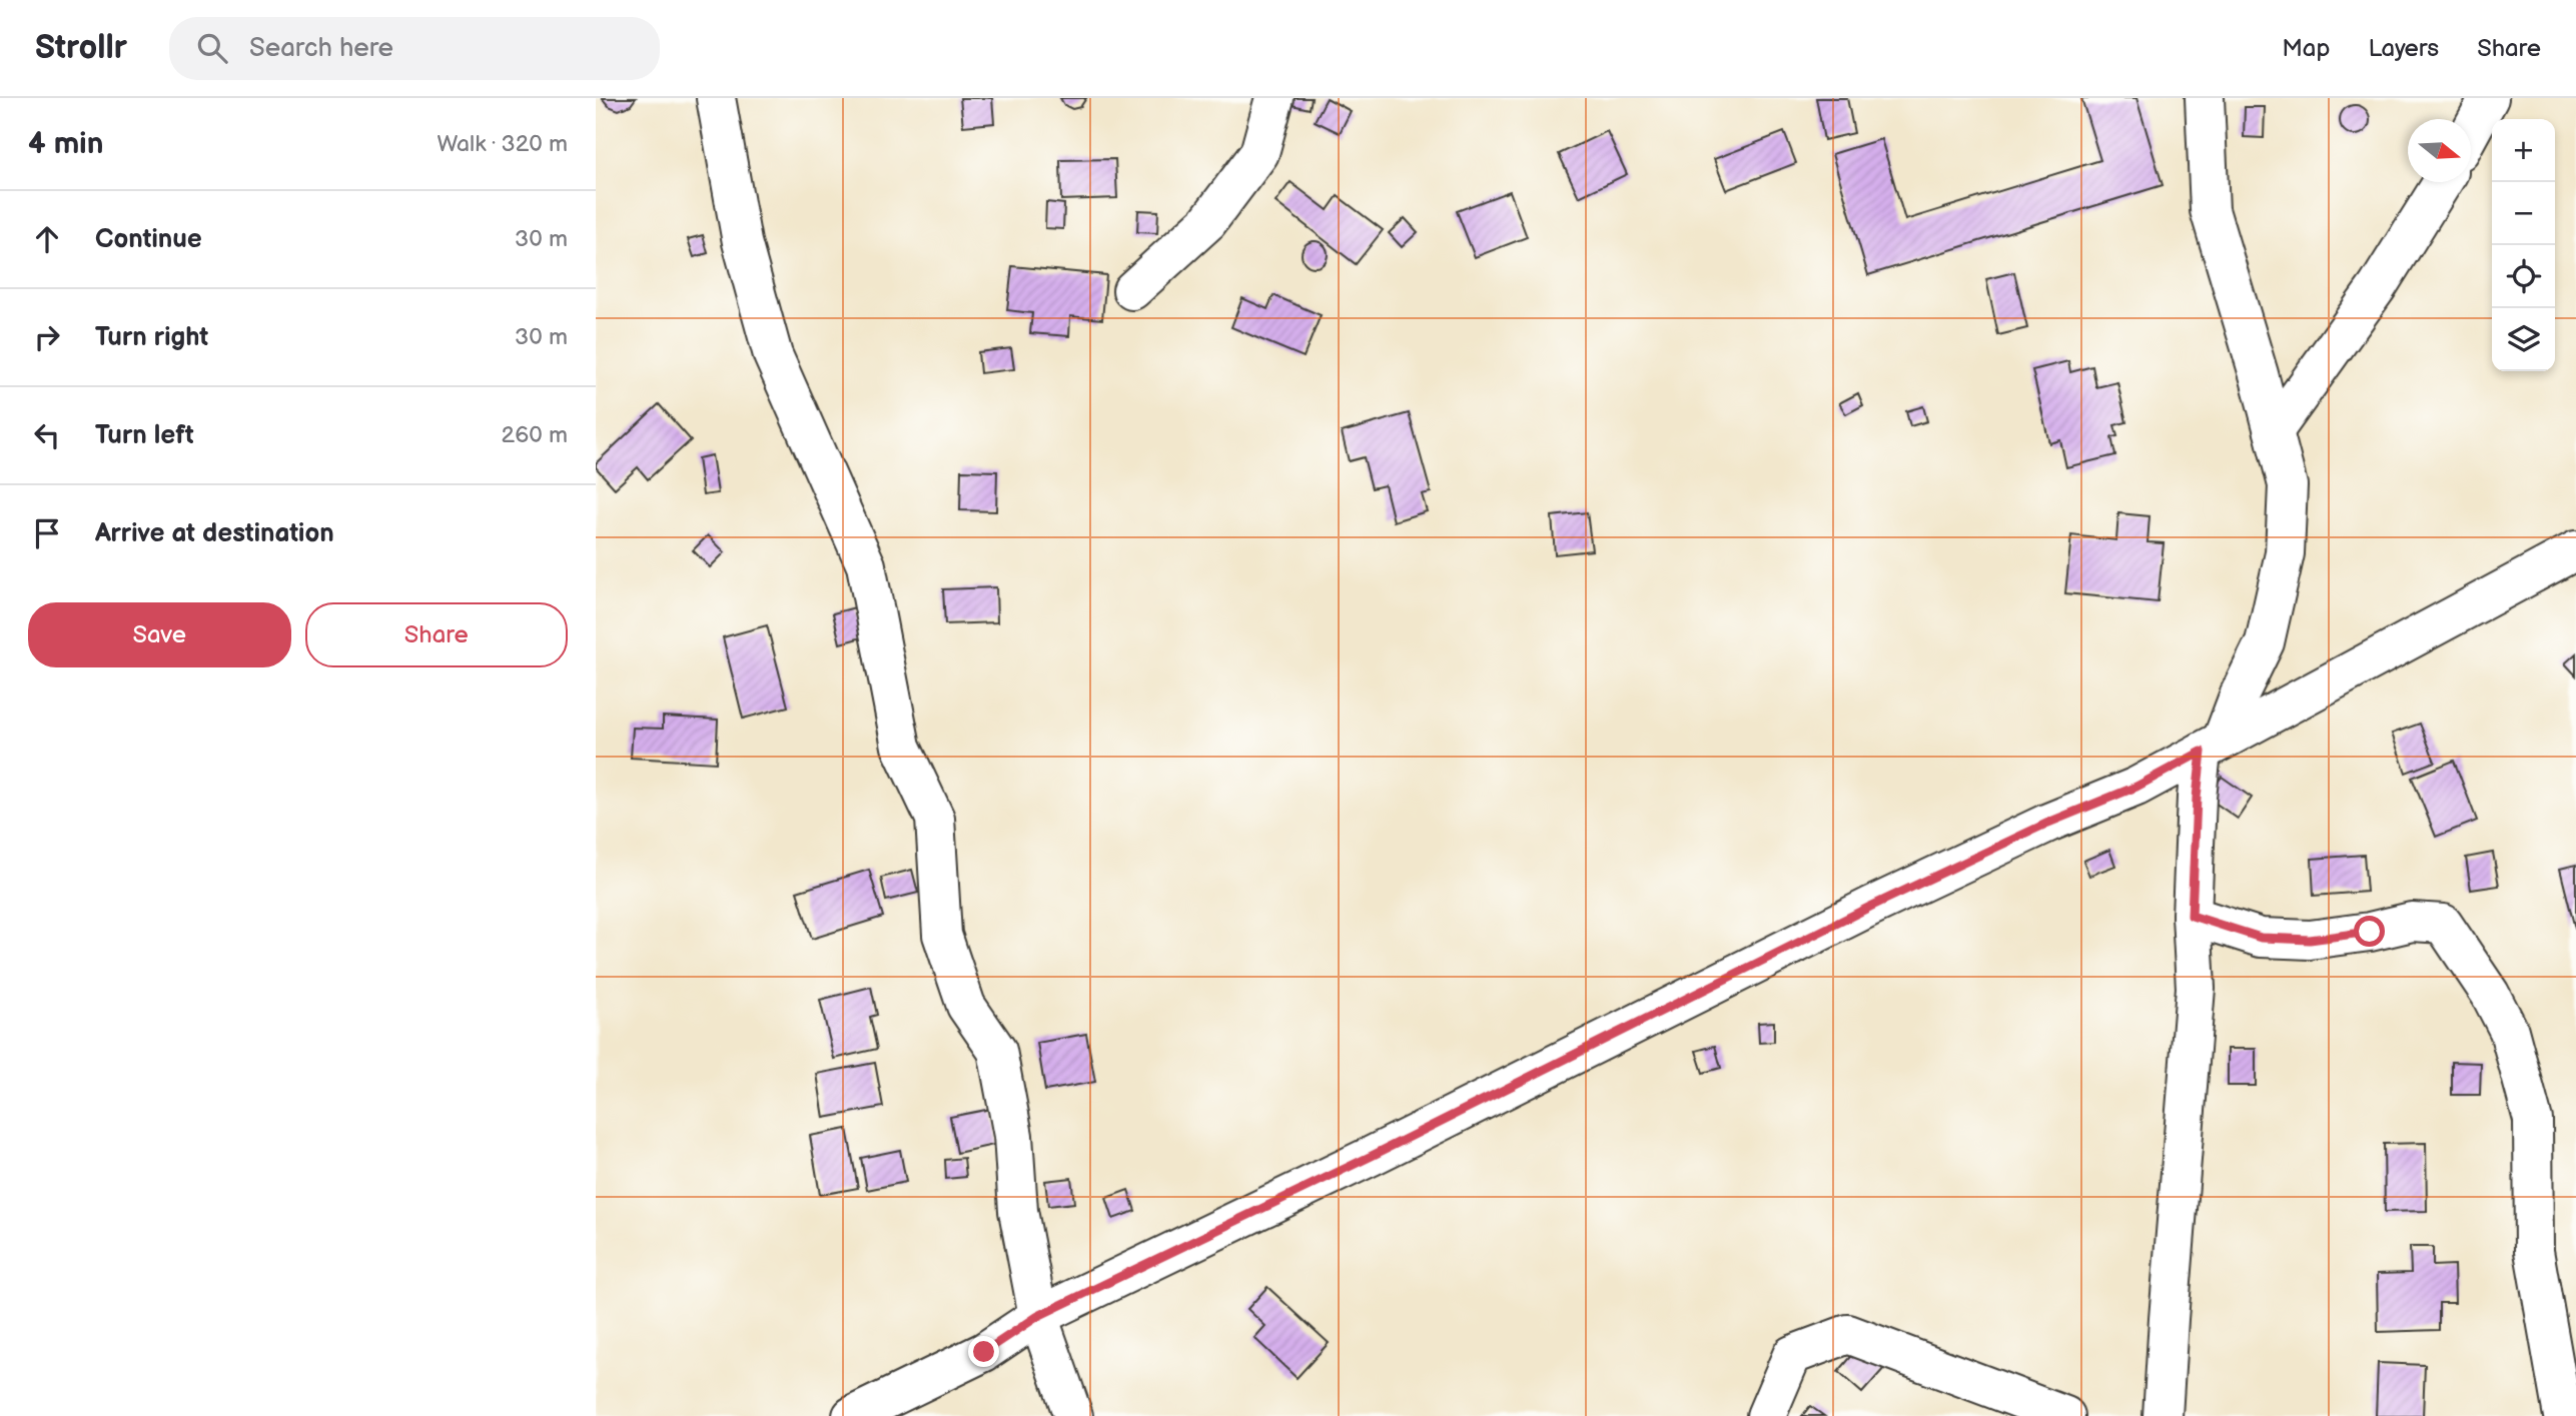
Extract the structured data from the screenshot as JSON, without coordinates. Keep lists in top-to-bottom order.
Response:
{
  "north": "right",
  "page": {
    "header": "Strollr",
    "search": "Search here",
    "nav": ["Map", "Layers", "Share"],
    "heading": ["4 min", "Walk · 320 m"],
    "map_buttons": ["+", "−"],
    "list": [
      ["Continue", "30 m"],
      ["Turn right", "30 m"],
      ["Turn left", "260 m"],
      "Arrive at destination"
    ],
    "buttons": ["Save", "Share"]
  }
}
